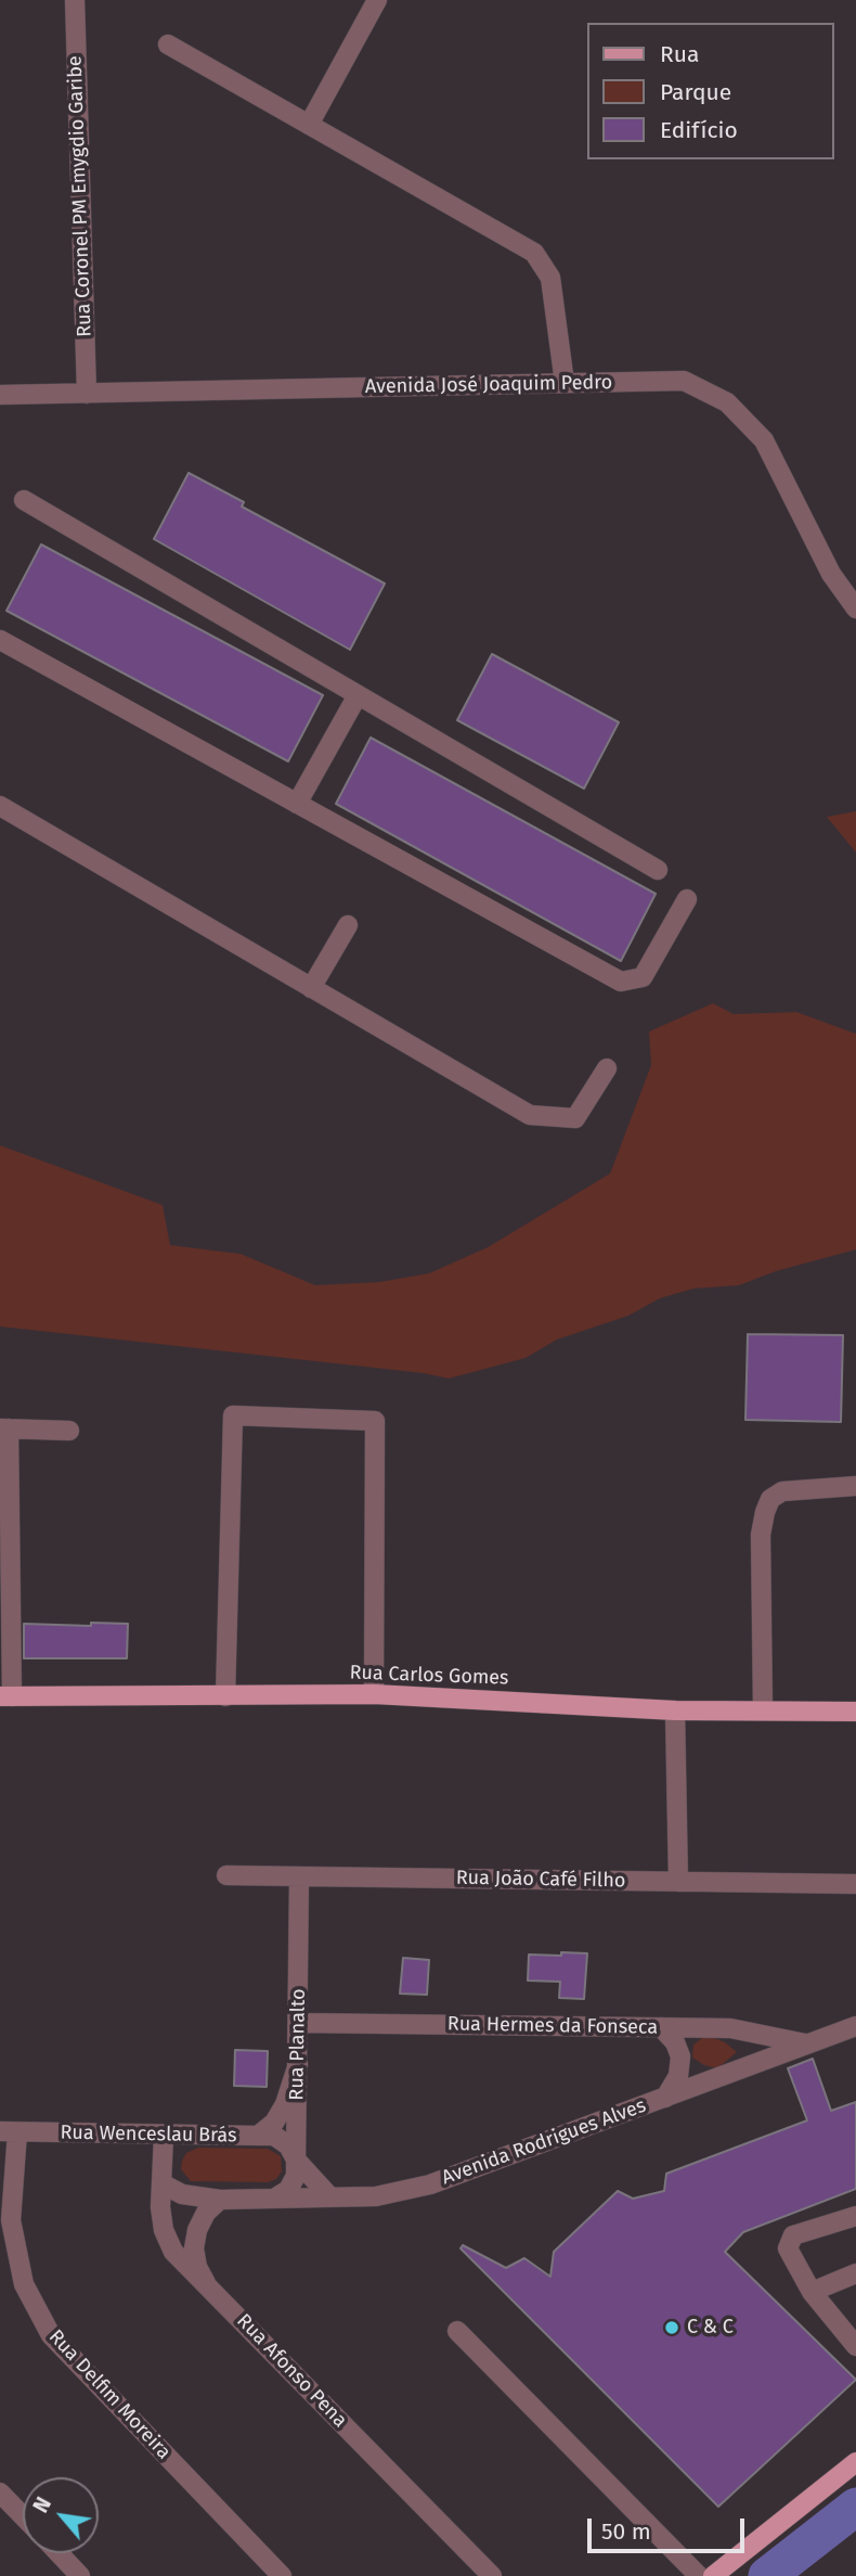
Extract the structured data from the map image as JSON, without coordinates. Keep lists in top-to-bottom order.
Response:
{
  "streets": {
    "main road": ["Rua Carlos Gomes"],
    "street": [
      "Rua Coronel PM Emygdio Garibe",
      "Avenida José Joaquim Pedro",
      "Rua João Café Filho",
      "Rua Hermes da Fonseca",
      "Rua Planalto",
      "Rua Wenceslau Brás",
      "Avenida Rodrigues Alves",
      "Rua Afonso Pena",
      "Rua Delfim Moreira"
    ]
  },
  "crossings": [
    ["Rua Coronel PM Emygdio Garibe", "Avenida José Joaquim Pedro"],
    ["Rua João Café Filho", "Rua Planalto"],
    ["Rua Hermes da Fonseca", "Rua Planalto"],
    ["Rua Hermes da Fonseca", "Avenida Rodrigues Alves"],
    ["Rua Planalto", "Rua Wenceslau Brás"],
    ["Rua Planalto", "Avenida Rodrigues Alves"],
    ["Rua Wenceslau Brás", "Rua Afonso Pena"],
    ["Rua Wenceslau Brás", "Rua Delfim Moreira"],
    ["Avenida Rodrigues Alves", "Rua Afonso Pena"]
  ],
  "places": ["C & C"],
  "legend": ["Rua", "Parque", "Edifício"],
  "scale_bar": "50 m",
  "north": "top left"
}
